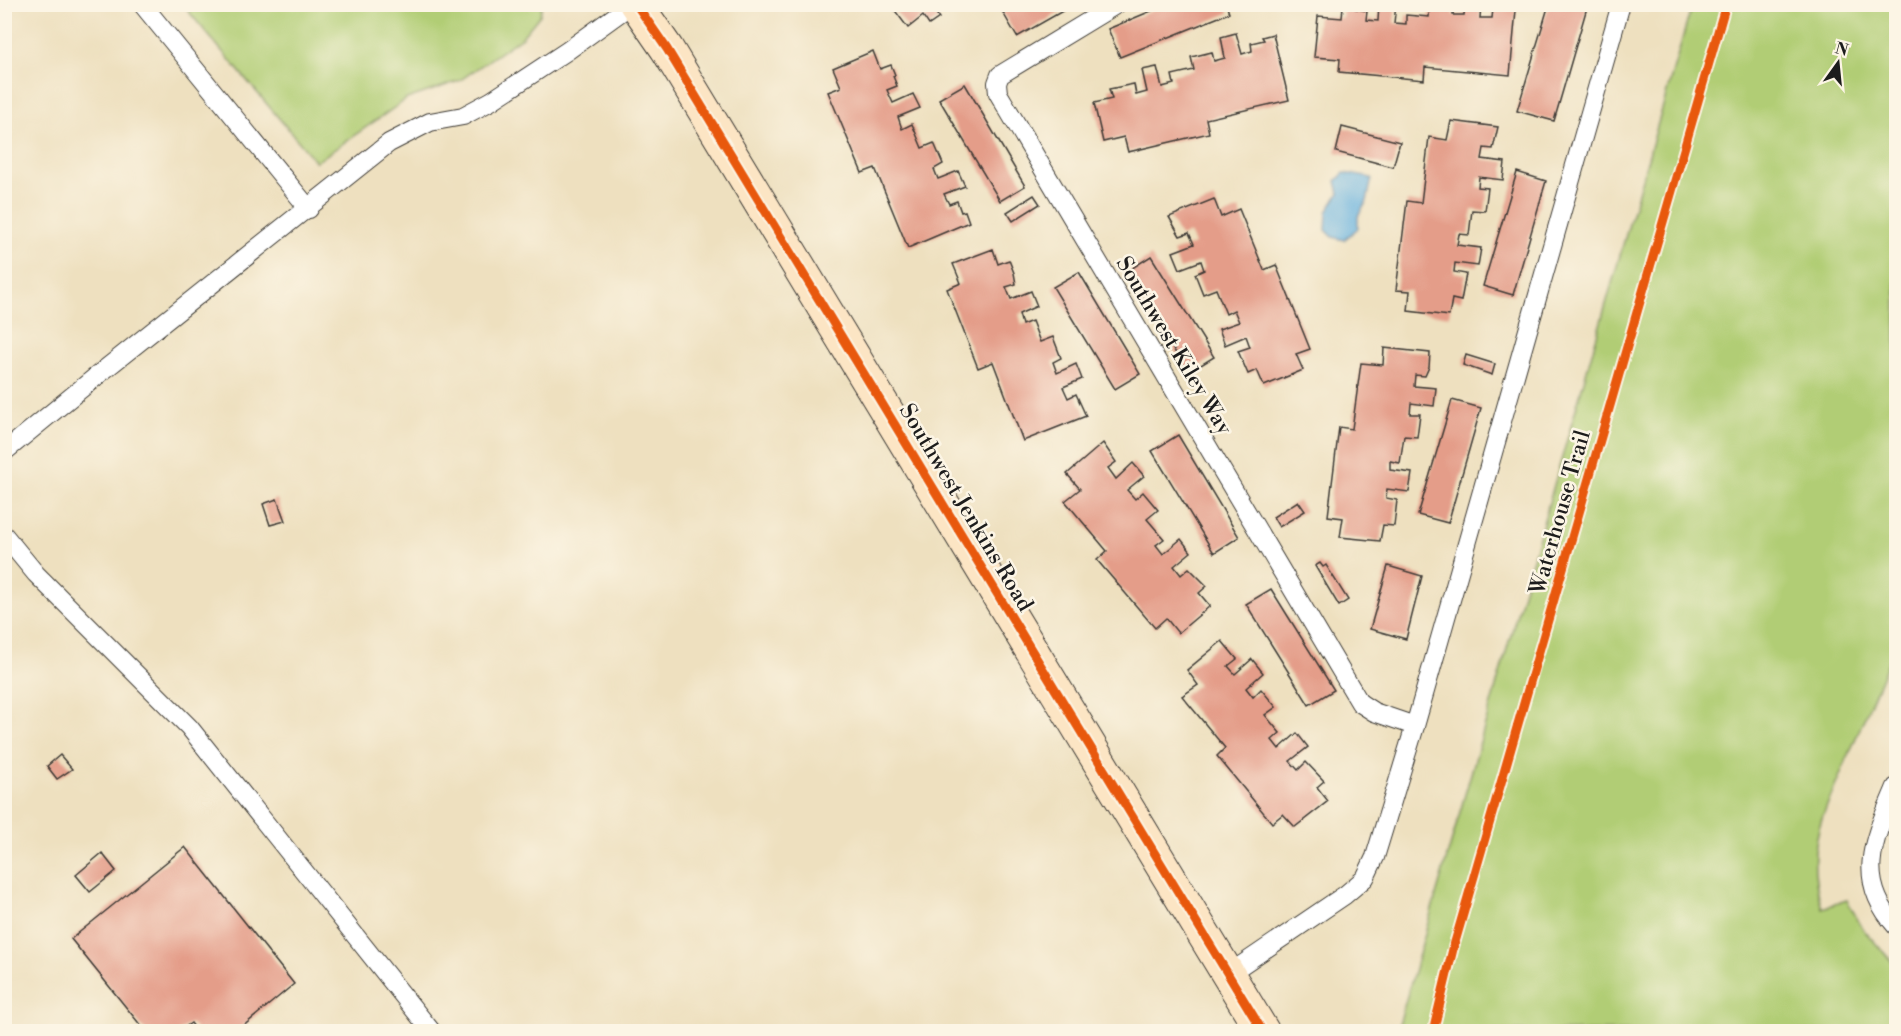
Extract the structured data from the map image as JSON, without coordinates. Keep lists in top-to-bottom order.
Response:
{
  "streets": {
    "main road": ["Southwest Jenkins Road"],
    "lane": ["Southwest Kiley Way"],
    "cycle path": ["Waterhouse Trail"]
  },
  "north": "top"
}
